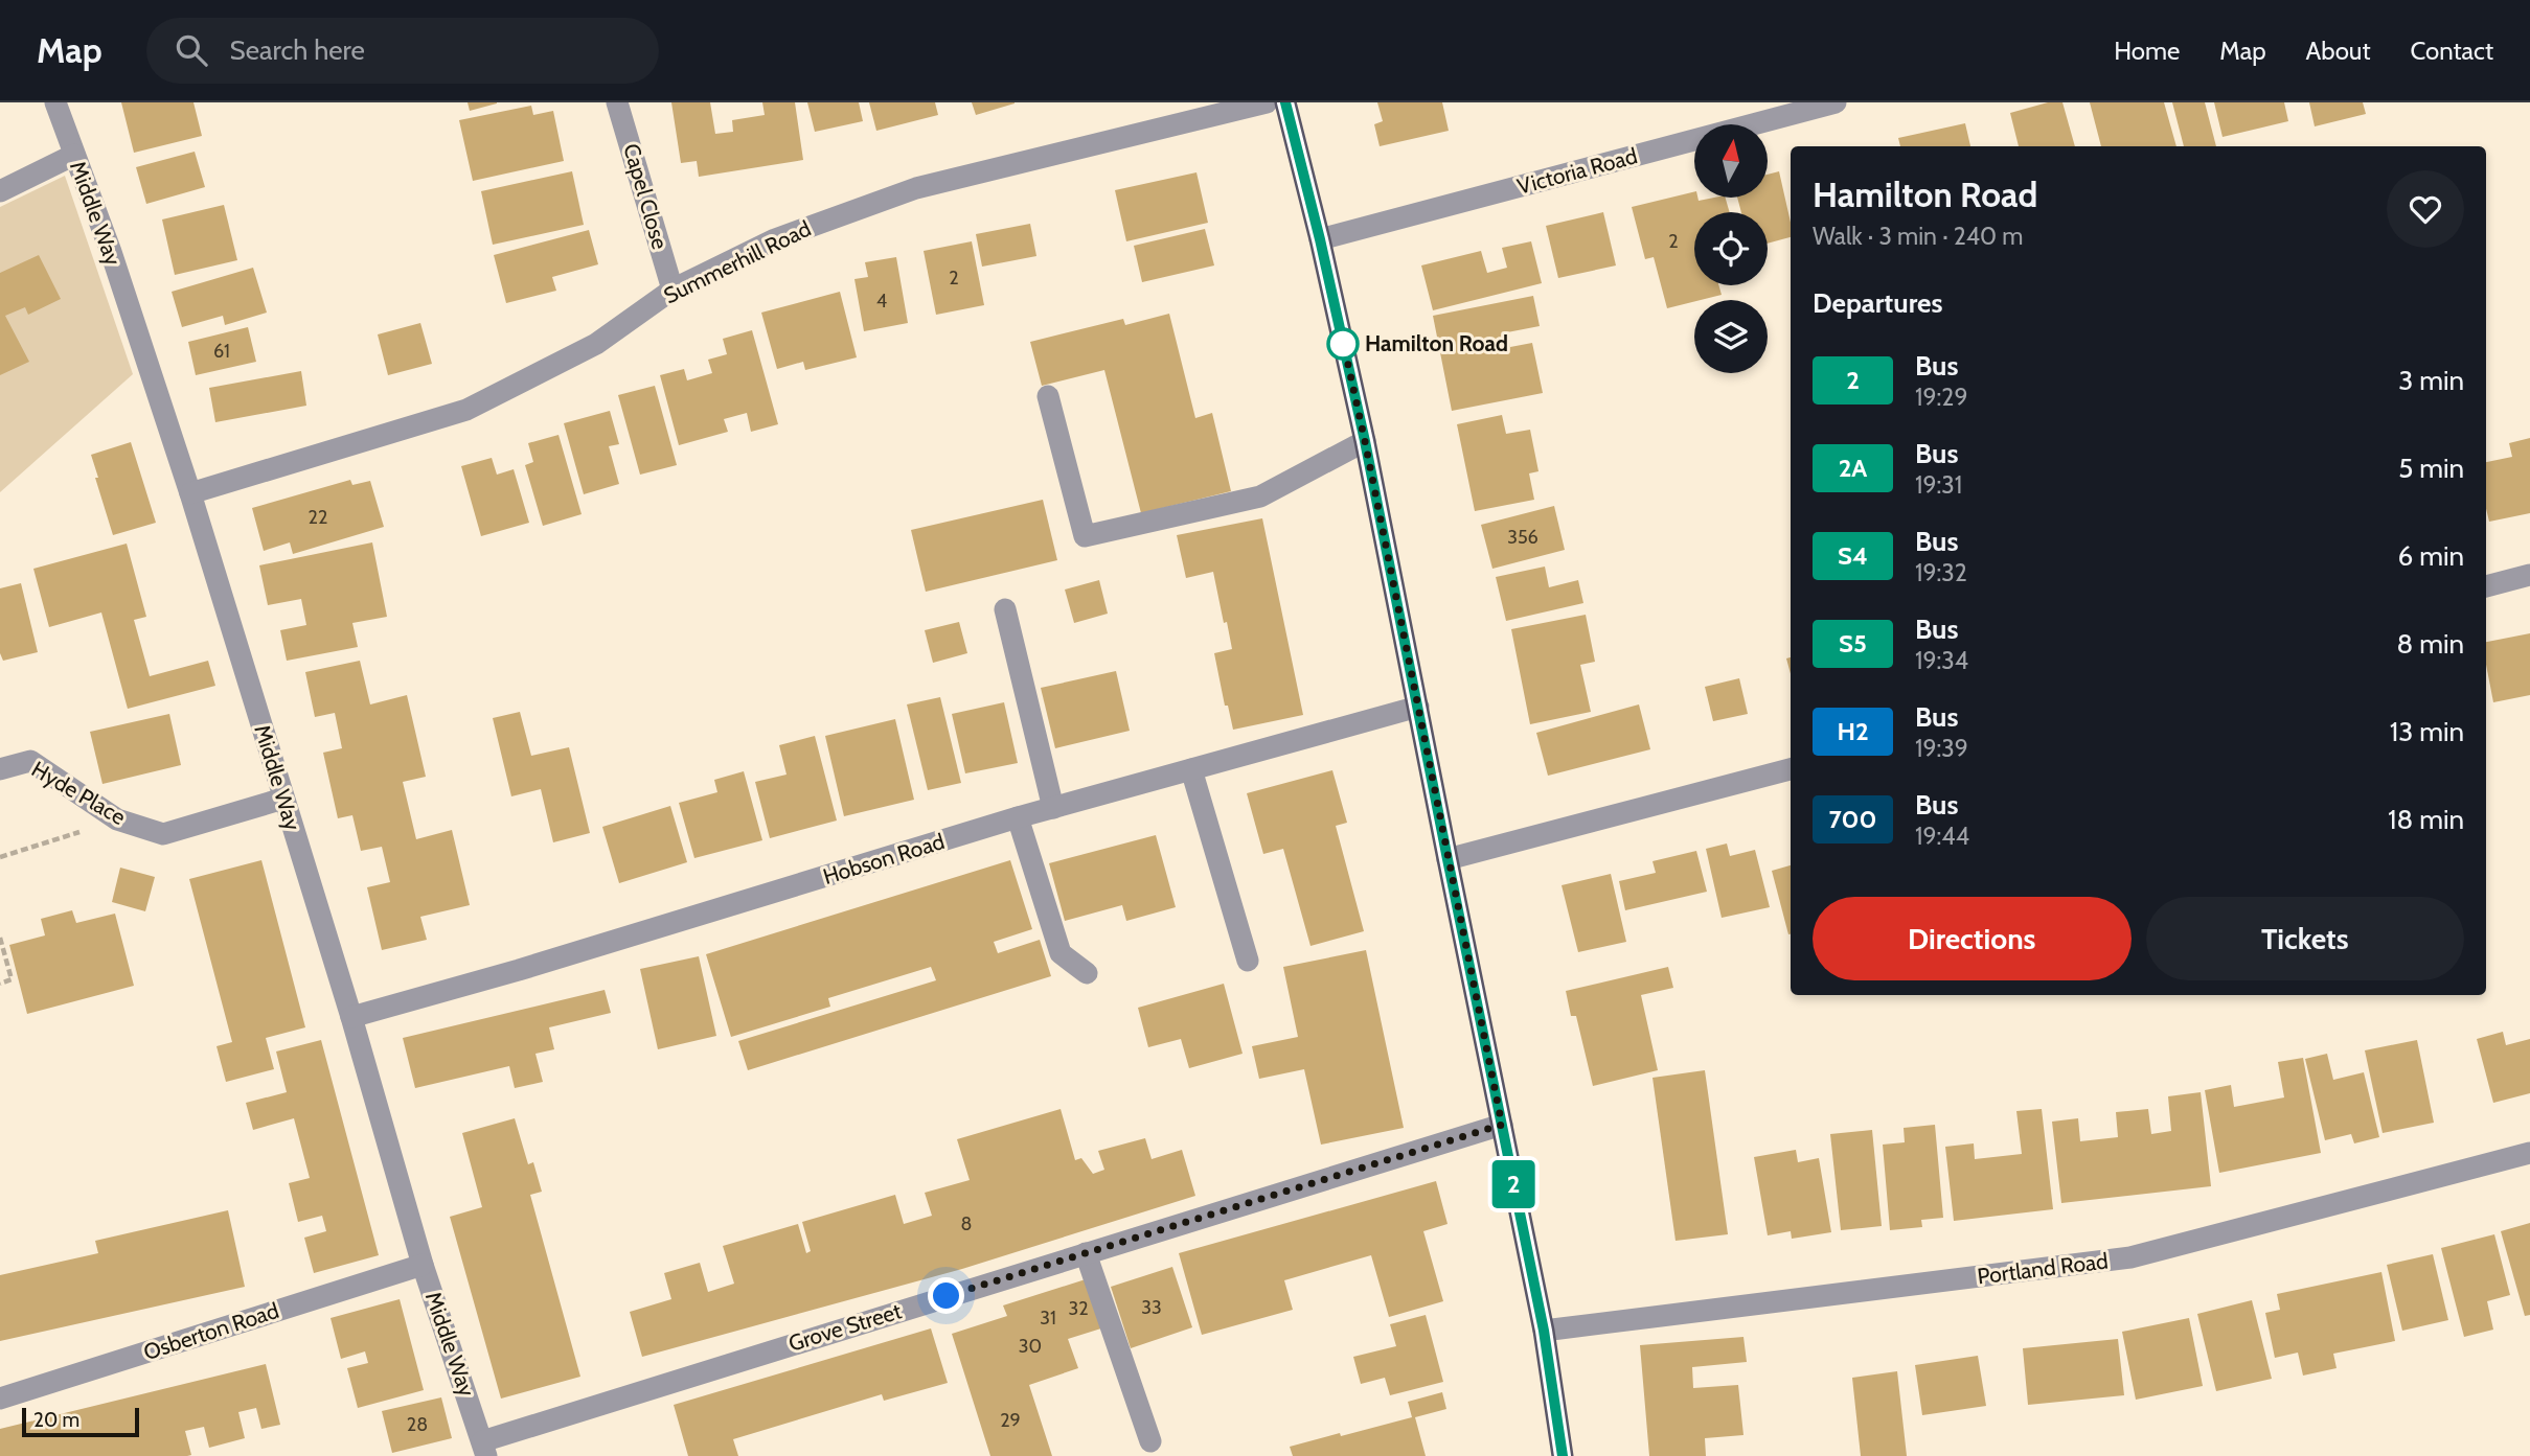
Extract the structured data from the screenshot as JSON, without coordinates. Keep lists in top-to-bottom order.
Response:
{
  "streets": {
    "street": [
      "Victoria Road",
      "Capel Close",
      "Middle Way",
      "Summerhill Road",
      "Hyde Place",
      "Hobson Road",
      "Portland Road",
      "Grove Street",
      "Osberton Road"
    ]
  },
  "crossings": [
    ["Capel Close", "Summerhill Road"],
    ["Middle Way", "Summerhill Road"],
    ["Middle Way", "Hyde Place"],
    ["Middle Way", "Hobson Road"],
    ["Middle Way", "Grove Street"],
    ["Middle Way", "Osberton Road"]
  ],
  "places": ["Hamilton Road"],
  "lines": ["bus line 2"],
  "house_numbers": [
    "2",
    "2",
    "4",
    "61",
    "22",
    "356",
    "8",
    "33",
    "32",
    "31",
    "30",
    "29",
    "28"
  ],
  "scale_bar": "20 m",
  "north": "top",
  "page": {
    "header": "Map",
    "search": "Search here",
    "nav": [
      "Home",
      "Map",
      "About",
      "Contact"
    ],
    "on_map": "2",
    "heading": [
      ["Hamilton Road", "Walk · 3 min · 240 m"],
      "Departures"
    ],
    "list": [
      {
        "mark": "2",
        "name": "Bus",
        "note": "19:29",
        "value": "3 min"
      },
      {
        "mark": "2A",
        "name": "Bus",
        "note": "19:31",
        "value": "5 min"
      },
      {
        "mark": "S4",
        "name": "Bus",
        "note": "19:32",
        "value": "6 min"
      },
      {
        "mark": "S5",
        "name": "Bus",
        "note": "19:34",
        "value": "8 min"
      },
      {
        "mark": "H2",
        "name": "Bus",
        "note": "19:39",
        "value": "13 min"
      },
      {
        "mark": "700",
        "name": "Bus",
        "note": "19:44",
        "value": "18 min"
      }
    ],
    "buttons": ["Directions", "Tickets"],
    "scale": "20 m"
  }
}
